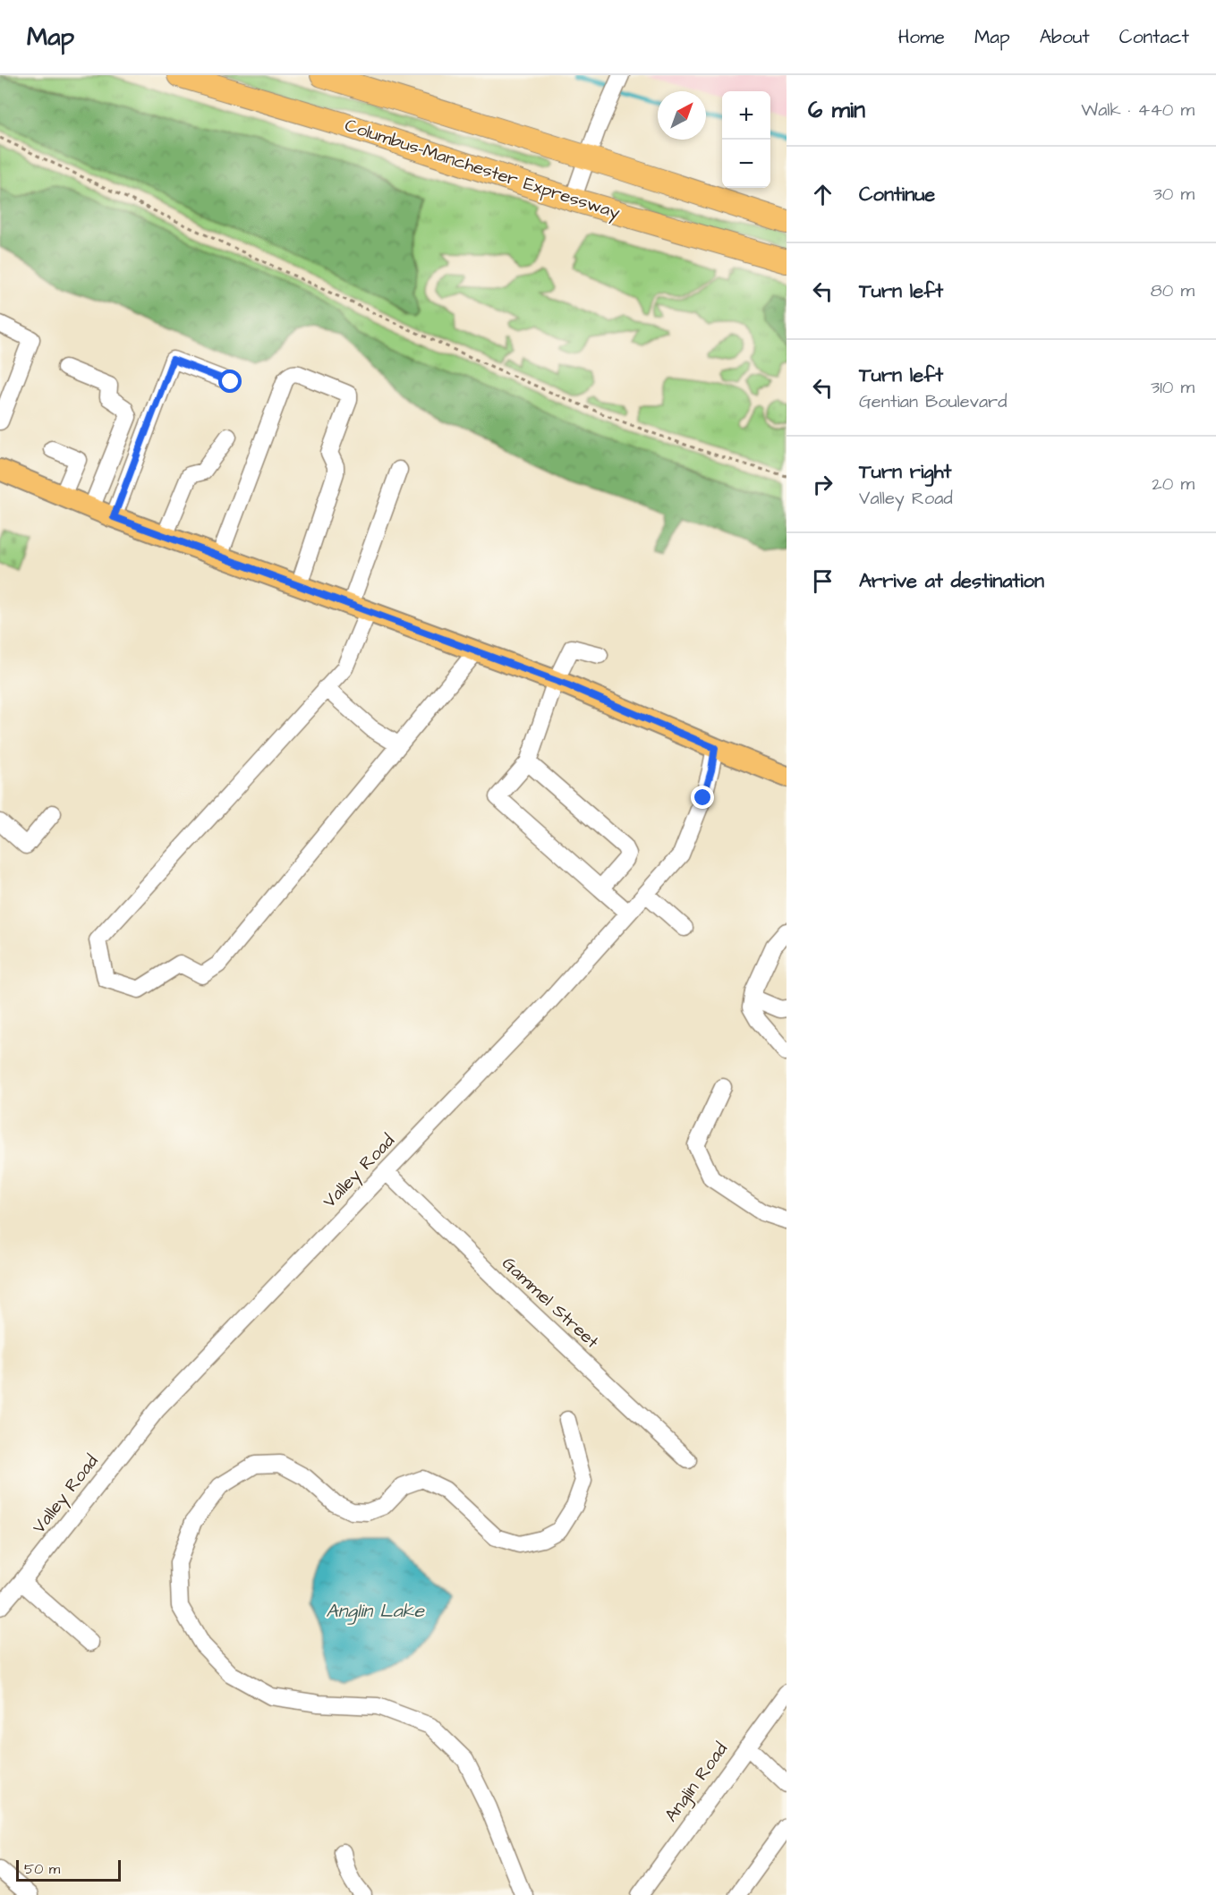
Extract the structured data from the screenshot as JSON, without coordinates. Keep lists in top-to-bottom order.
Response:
{
  "streets": {
    "highway": ["Columbus-Manchester Expressway"],
    "street": ["Valley Road", "Gammel Street", "Anglin Road"]
  },
  "crossings": [
    ["Valley Road", "Gammel Street"]
  ],
  "water": ["Anglin Lake"],
  "scale_bar": "50 m",
  "north": "top right",
  "page": {
    "header": "Map",
    "nav": [
      "Home",
      "Map",
      "About",
      "Contact"
    ],
    "heading": ["6 min", "Walk · 440 m"],
    "map_buttons": ["+", "−"],
    "list": [
      ["Continue", "30 m"],
      ["Turn left", "80 m"],
      ["Turn left", "Gentian Boulevard", "310 m"],
      ["Turn right", "Valley Road", "20 m"],
      "Arrive at destination"
    ],
    "scale": "50 m"
  }
}
